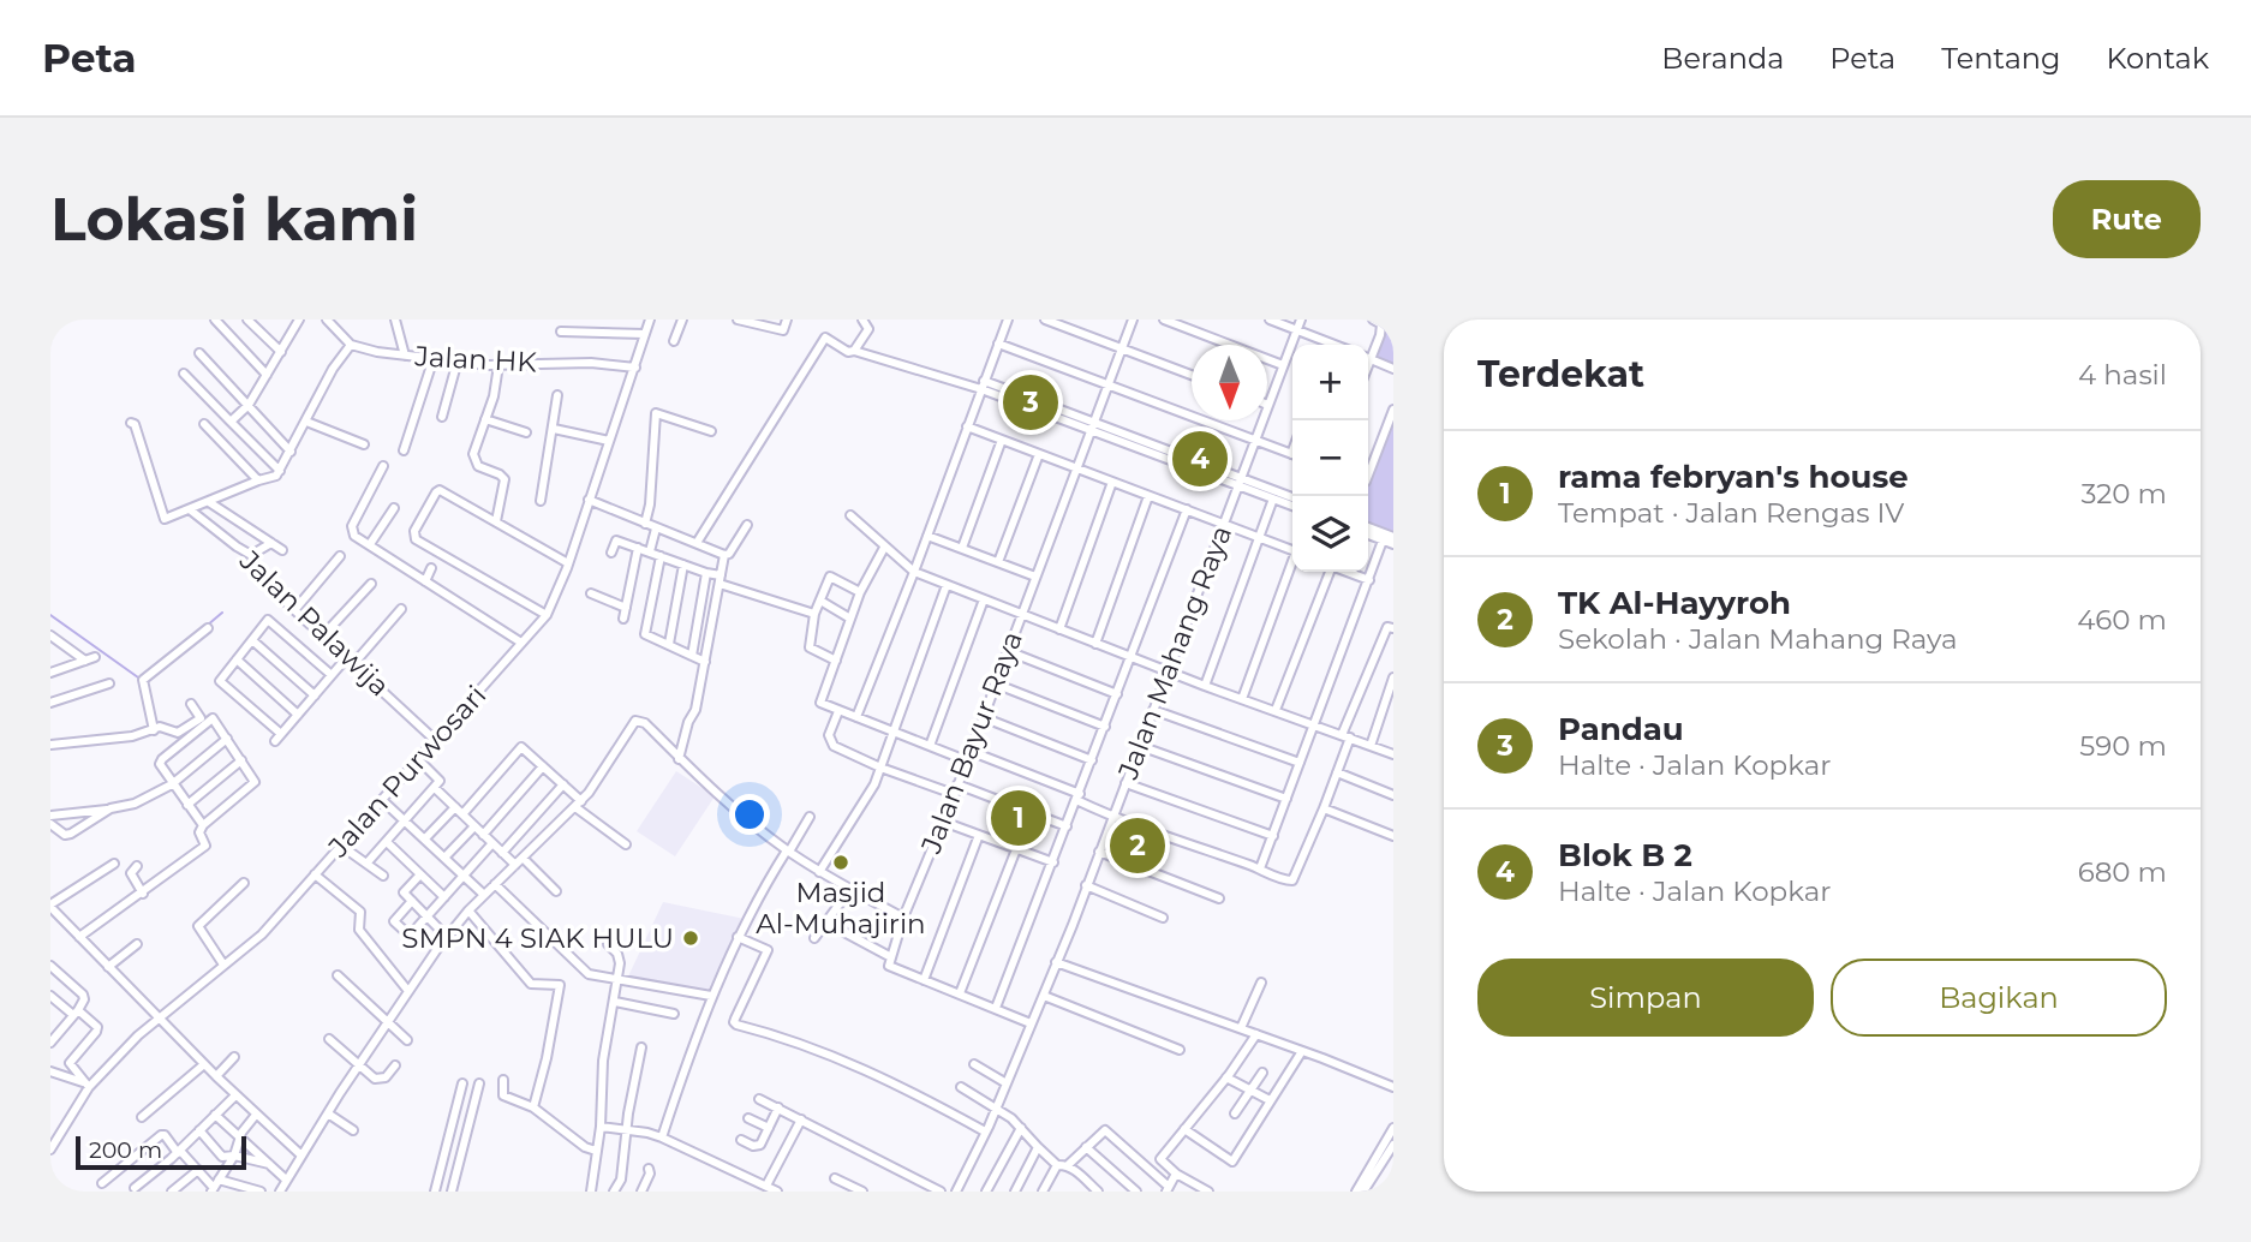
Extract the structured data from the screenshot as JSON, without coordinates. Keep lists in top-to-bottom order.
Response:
{
  "streets": {
    "street": [
      "Jalan HK",
      "Jalan Palawija",
      "Jalan Mahang Raya",
      "Jalan Bayur Raya",
      "Jalan Purwosari"
    ]
  },
  "crossings": [
    ["Jalan HK", "Jalan Purwosari"],
    ["Jalan Palawija", "Jalan Purwosari"]
  ],
  "places": ["Masjid Al-Muhajirin", "SMPN 4 SIAK HULU"],
  "scale_bar": "200 m",
  "north": "bottom",
  "page": {
    "header": "Peta",
    "nav": [
      "Beranda",
      "Peta",
      "Tentang",
      "Kontak"
    ],
    "buttons": [
      "Rute",
      ["Simpan", "Bagikan"]
    ],
    "title": "Lokasi kami",
    "heading": ["Terdekat", "4 hasil"],
    "map_buttons": ["+", "−"],
    "pins": [
      "3",
      "4",
      "1",
      "2"
    ],
    "list": [
      {
        "mark": "1",
        "name": "rama febryan's house",
        "note": "Tempat · Jalan Rengas IV",
        "value": "320 m"
      },
      {
        "mark": "2",
        "name": "TK Al-Hayyroh",
        "note": "Sekolah · Jalan Mahang Raya",
        "value": "460 m"
      },
      {
        "mark": "3",
        "name": "Pandau",
        "note": "Halte · Jalan Kopkar",
        "value": "590 m"
      },
      {
        "mark": "4",
        "name": "Blok B 2",
        "note": "Halte · Jalan Kopkar",
        "value": "680 m"
      }
    ],
    "scale": "200 m"
  }
}
